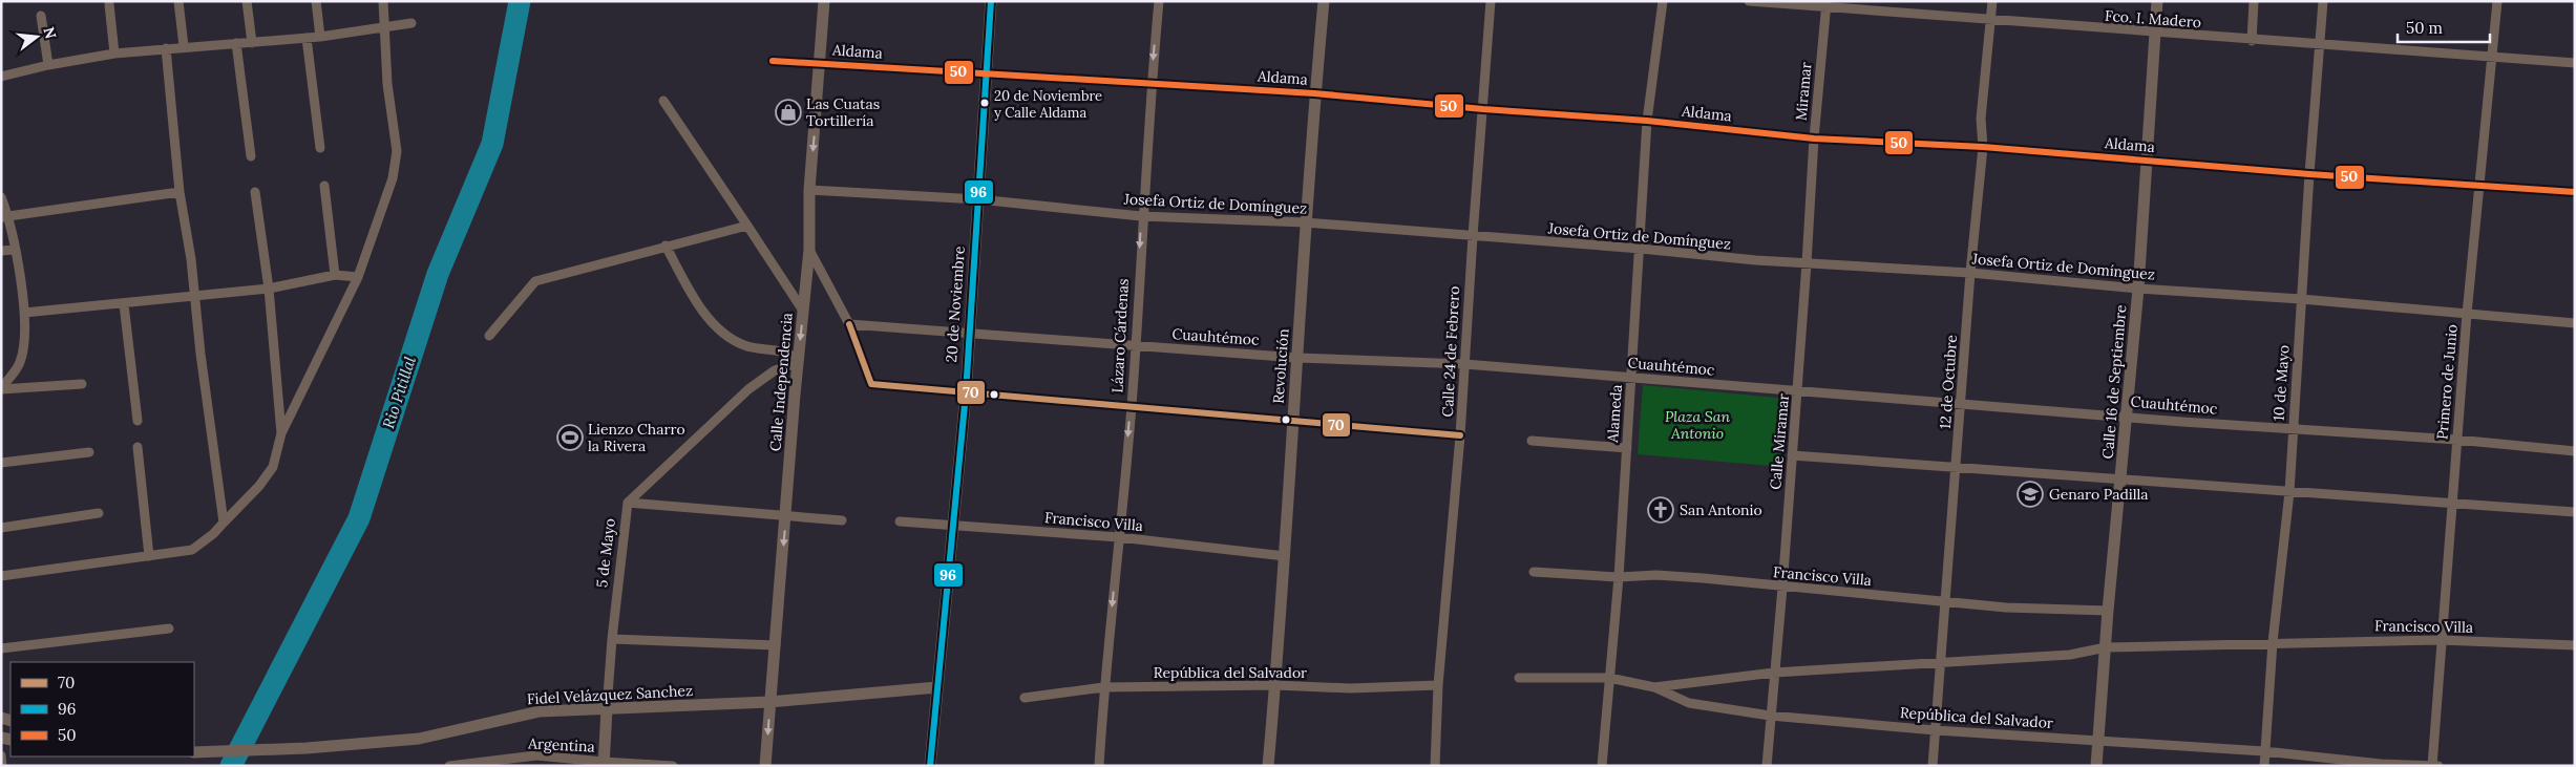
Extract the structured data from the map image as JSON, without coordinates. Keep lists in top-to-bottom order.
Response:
{
  "streets": {
    "street": [
      "Fco. I. Madero",
      "Aldama",
      "Miramar",
      "Josefa Ortiz de Domínguez",
      "20 de Noviembre",
      "Lázaro Cárdenas",
      "Cuauhtémoc",
      "Calle 24 de Febrero",
      "Revolución",
      "Calle Independencia",
      "12 de Octubre",
      "Calle 16 de Septiembre",
      "Primero de Junio",
      "10 de Mayo",
      "Alameda",
      "Calle Miramar",
      "Francisco Villa",
      "5 de Mayo",
      "República del Salvador",
      "Fidel Velázquez Sanchez",
      "Argentina"
    ]
  },
  "crossings": [
    ["Fco. I. Madero", "Miramar"],
    ["Fco. I. Madero", "12 de Octubre"],
    ["Fco. I. Madero", "Calle 16 de Septiembre"],
    ["Fco. I. Madero", "Primero de Junio"],
    ["Fco. I. Madero", "10 de Mayo"],
    ["Aldama", "Miramar"],
    ["Aldama", "20 de Noviembre"],
    ["Aldama", "Lázaro Cárdenas"],
    ["Aldama", "Calle 24 de Febrero"],
    ["Aldama", "Revolución"],
    ["Aldama", "Calle Independencia"],
    ["Aldama", "12 de Octubre"],
    ["Aldama", "Calle 16 de Septiembre"],
    ["Aldama", "Primero de Junio"],
    ["Aldama", "10 de Mayo"],
    ["Aldama", "Alameda"],
    ["Miramar", "Calle Miramar"],
    ["Josefa Ortiz de Domínguez", "20 de Noviembre"],
    ["Josefa Ortiz de Domínguez", "Lázaro Cárdenas"],
    ["Josefa Ortiz de Domínguez", "Calle 24 de Febrero"],
    ["Josefa Ortiz de Domínguez", "Revolución"],
    ["Josefa Ortiz de Domínguez", "Calle Independencia"],
    ["Josefa Ortiz de Domínguez", "12 de Octubre"],
    ["Josefa Ortiz de Domínguez", "Calle 16 de Septiembre"],
    ["Josefa Ortiz de Domínguez", "Primero de Junio"],
    ["Josefa Ortiz de Domínguez", "10 de Mayo"],
    ["Josefa Ortiz de Domínguez", "Alameda"],
    ["Josefa Ortiz de Domínguez", "Calle Miramar"],
    ["20 de Noviembre", "Cuauhtémoc"],
    ["20 de Noviembre", "Francisco Villa"],
    ["20 de Noviembre", "Fidel Velázquez Sanchez"],
    ["Lázaro Cárdenas", "Cuauhtémoc"],
    ["Lázaro Cárdenas", "Francisco Villa"],
    ["Lázaro Cárdenas", "República del Salvador"],
    ["Cuauhtémoc", "Calle 24 de Febrero"],
    ["Cuauhtémoc", "Revolución"],
    ["Cuauhtémoc", "12 de Octubre"],
    ["Cuauhtémoc", "Calle 16 de Septiembre"],
    ["Cuauhtémoc", "Primero de Junio"],
    ["Cuauhtémoc", "10 de Mayo"],
    ["Cuauhtémoc", "Alameda"],
    ["Cuauhtémoc", "Calle Miramar"],
    ["Calle 24 de Febrero", "República del Salvador"],
    ["Revolución", "Francisco Villa"],
    ["Revolución", "República del Salvador"],
    ["Calle Independencia", "5 de Mayo"],
    ["Calle Independencia", "Fidel Velázquez Sanchez"],
    ["12 de Octubre", "Francisco Villa"],
    ["12 de Octubre", "República del Salvador"],
    ["Calle 16 de Septiembre", "Francisco Villa"],
    ["Calle 16 de Septiembre", "República del Salvador"],
    ["Primero de Junio", "Francisco Villa"],
    ["Primero de Junio", "República del Salvador"],
    ["10 de Mayo", "Francisco Villa"],
    ["10 de Mayo", "República del Salvador"],
    ["Alameda", "Francisco Villa"],
    ["Alameda", "República del Salvador"],
    ["Calle Miramar", "Francisco Villa"],
    ["Calle Miramar", "República del Salvador"],
    ["Francisco Villa", "República del Salvador"],
    ["5 de Mayo", "Fidel Velázquez Sanchez"],
    ["5 de Mayo", "Argentina"]
  ],
  "one_way": ["Lázaro Cárdenas", "Calle Independencia"],
  "water": ["Rio Pitillal"],
  "parks": ["Plaza San Antonio"],
  "places": {
    "other": ["20 de Noviembre y Calle Aldama"],
    "shop": ["Las Cuatas Tortillería"],
    "sports": ["Lienzo Charro la Rivera"],
    "school or university": ["Genaro Padilla"],
    "church": ["San Antonio"]
  },
  "lines": ["transit line 96", "transit line 50", "transit line 70"],
  "legend": ["70", "96", "50"],
  "scale_bar": "50 m",
  "north": "right"
}
